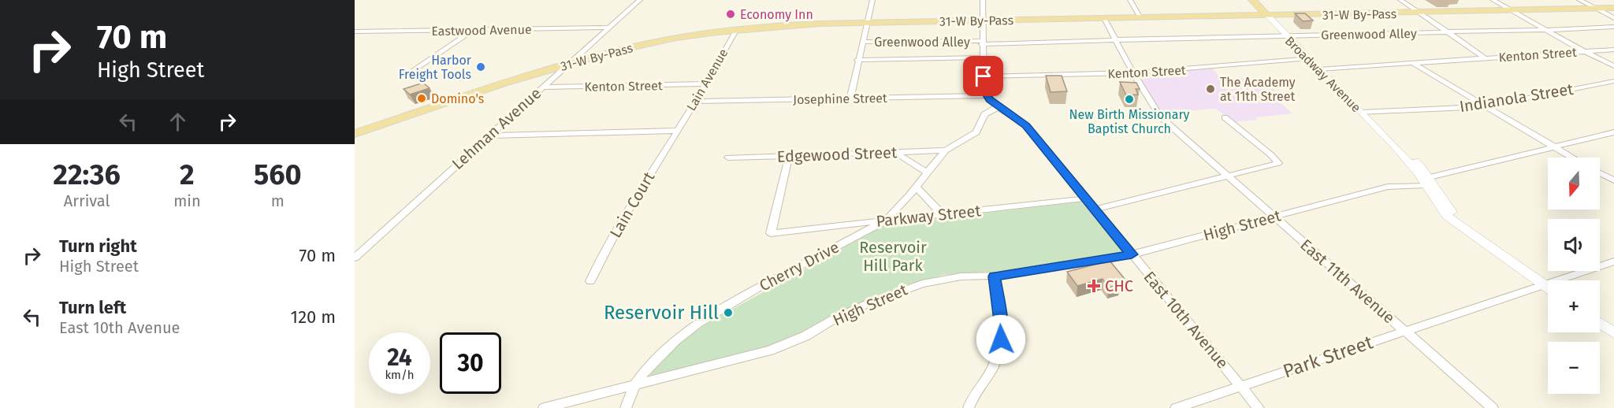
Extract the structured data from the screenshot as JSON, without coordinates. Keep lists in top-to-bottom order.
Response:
{
  "streets": {
    "main road": ["31-W By-Pass", "Broadway Avenue"],
    "street": [
      "Eastwood Avenue",
      "Greenwood Alley",
      "Kenton Street",
      "Lain Avenue",
      "Indianola Street",
      "Josephine Street",
      "Lehman Avenue",
      "Edgewood Street",
      "Lain Court",
      "Parkway Street",
      "High Street",
      "Cherry Drive",
      "East 11th Avenue",
      "East 10th Avenue",
      "Park Street"
    ]
  },
  "crossings": [
    ["31-W By-Pass", "Broadway Avenue"],
    ["31-W By-Pass", "Lain Avenue"],
    ["31-W By-Pass", "Lehman Avenue"],
    ["31-W By-Pass", "East 11th Avenue"],
    ["Eastwood Avenue", "Lehman Avenue"],
    ["Greenwood Alley", "Broadway Avenue"],
    ["Greenwood Alley", "East 11th Avenue"],
    ["Kenton Street", "Broadway Avenue"],
    ["Kenton Street", "Lain Avenue"],
    ["Kenton Street", "Lehman Avenue"],
    ["Kenton Street", "East 11th Avenue"],
    ["Broadway Avenue", "Indianola Street"],
    ["Broadway Avenue", "High Street"],
    ["Broadway Avenue", "Park Street"],
    ["Lain Avenue", "Josephine Street"],
    ["Lain Avenue", "Lain Court"],
    ["Josephine Street", "East 10th Avenue"],
    ["Edgewood Street", "Parkway Street"],
    ["Edgewood Street", "Cherry Drive"],
    ["Parkway Street", "Cherry Drive"],
    ["Parkway Street", "East 10th Avenue"],
    ["High Street", "Cherry Drive"],
    ["High Street", "East 11th Avenue"],
    ["High Street", "East 10th Avenue"],
    ["Cherry Drive", "East 10th Avenue"],
    ["East 11th Avenue", "Park Street"],
    ["East 10th Avenue", "Park Street"]
  ],
  "parks": ["Reservoir Hill Park"],
  "places": {
    "other": [
      "Economy Inn",
      "Harbor Freight Tools",
      "The Academy at 11th Street",
      "Domino's",
      "New Birth Missionary Baptist Church",
      "Reservoir Hill"
    ],
    "health": ["CHC"]
  },
  "north": "bottom",
  "page": {
    "turn": ["70 m", "High Street"],
    "eta": [
      "22:36",
      "Arrival",
      "2",
      "min",
      "560",
      "m"
    ],
    "map_buttons": ["+", "−"],
    "list": [
      {
        "name": "Turn right",
        "note": "High Street",
        "value": "70 m"
      },
      {
        "name": "Turn left",
        "note": "East 10th Avenue",
        "value": "120 m"
      }
    ],
    "speed": "24 km/h",
    "limit": "30"
  }
}
